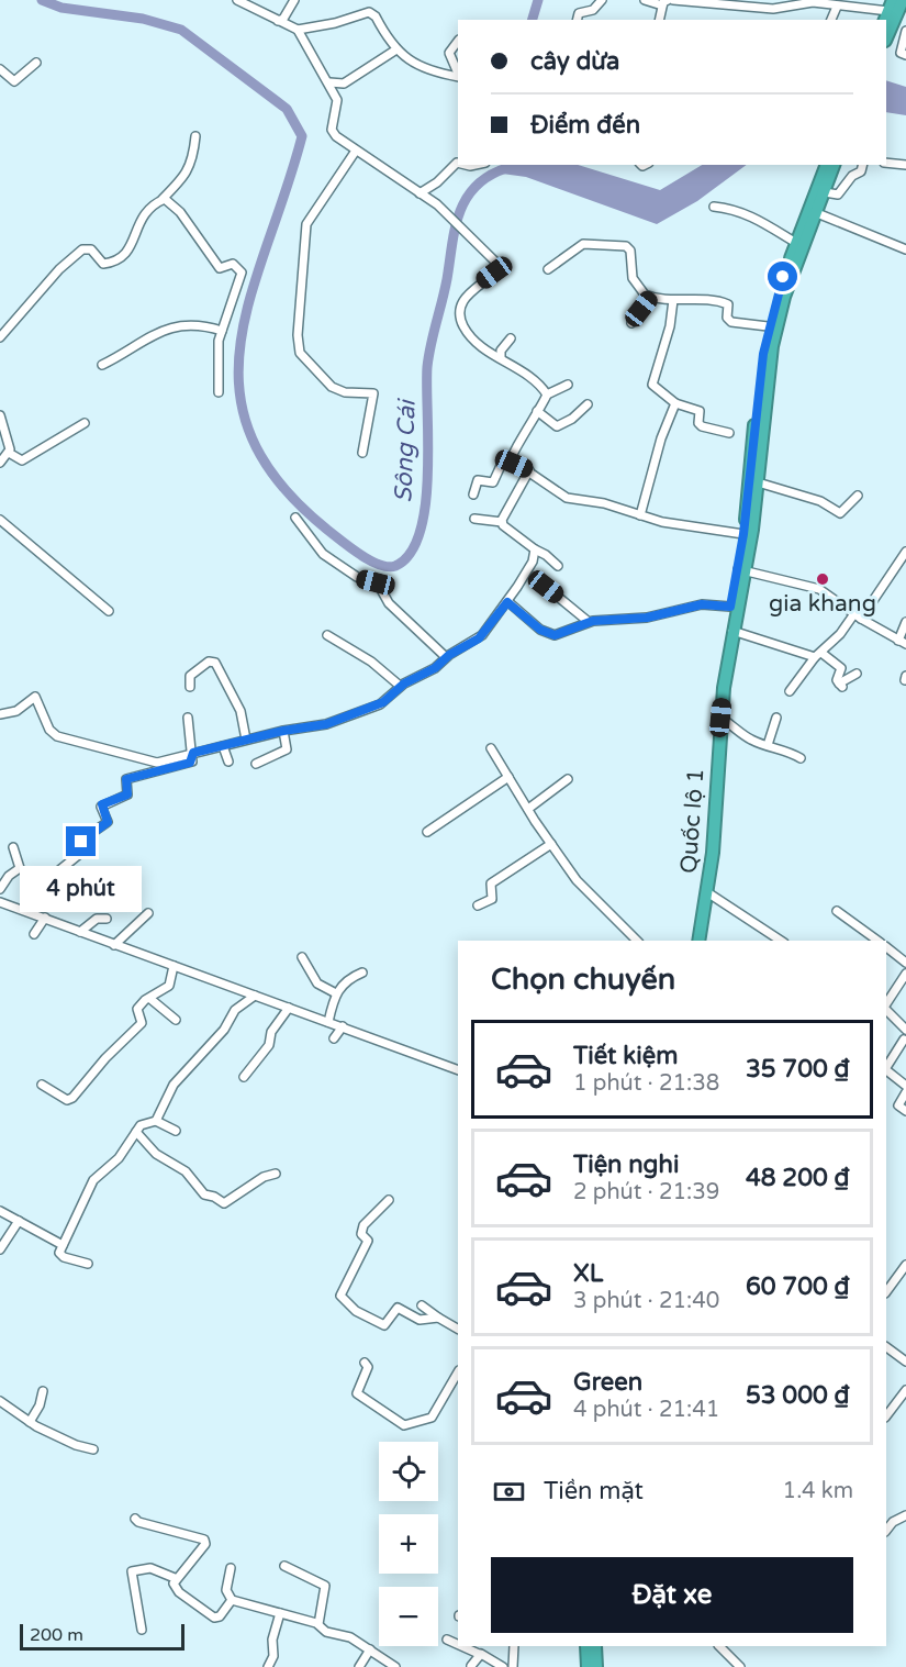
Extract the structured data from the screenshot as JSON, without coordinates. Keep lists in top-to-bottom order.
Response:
{
  "streets": {
    "highway": ["Quốc lộ 1"]
  },
  "water": ["Sông Cái"],
  "places": ["gia khang"],
  "scale_bar": "200 m",
  "page": {
    "banner": ["cây dừa", "Điểm đến"],
    "bubble": "4 phút",
    "heading": "Chọn chuyến",
    "list": [
      {
        "name": "Tiết kiệm",
        "note": "1 phút · 21:38",
        "value": "35 700 ₫"
      },
      {
        "name": "Tiện nghi",
        "note": "2 phút · 21:39",
        "value": "48 200 ₫"
      },
      {
        "name": "XL",
        "note": "3 phút · 21:40",
        "value": "60 700 ₫"
      },
      {
        "name": "Green",
        "note": "4 phút · 21:41",
        "value": "53 000 ₫"
      }
    ],
    "map_buttons": ["+", "−"],
    "pay": ["Tiền mặt", "1.4 km"],
    "buttons": "Đặt xe",
    "scale": "200 m"
  }
}
